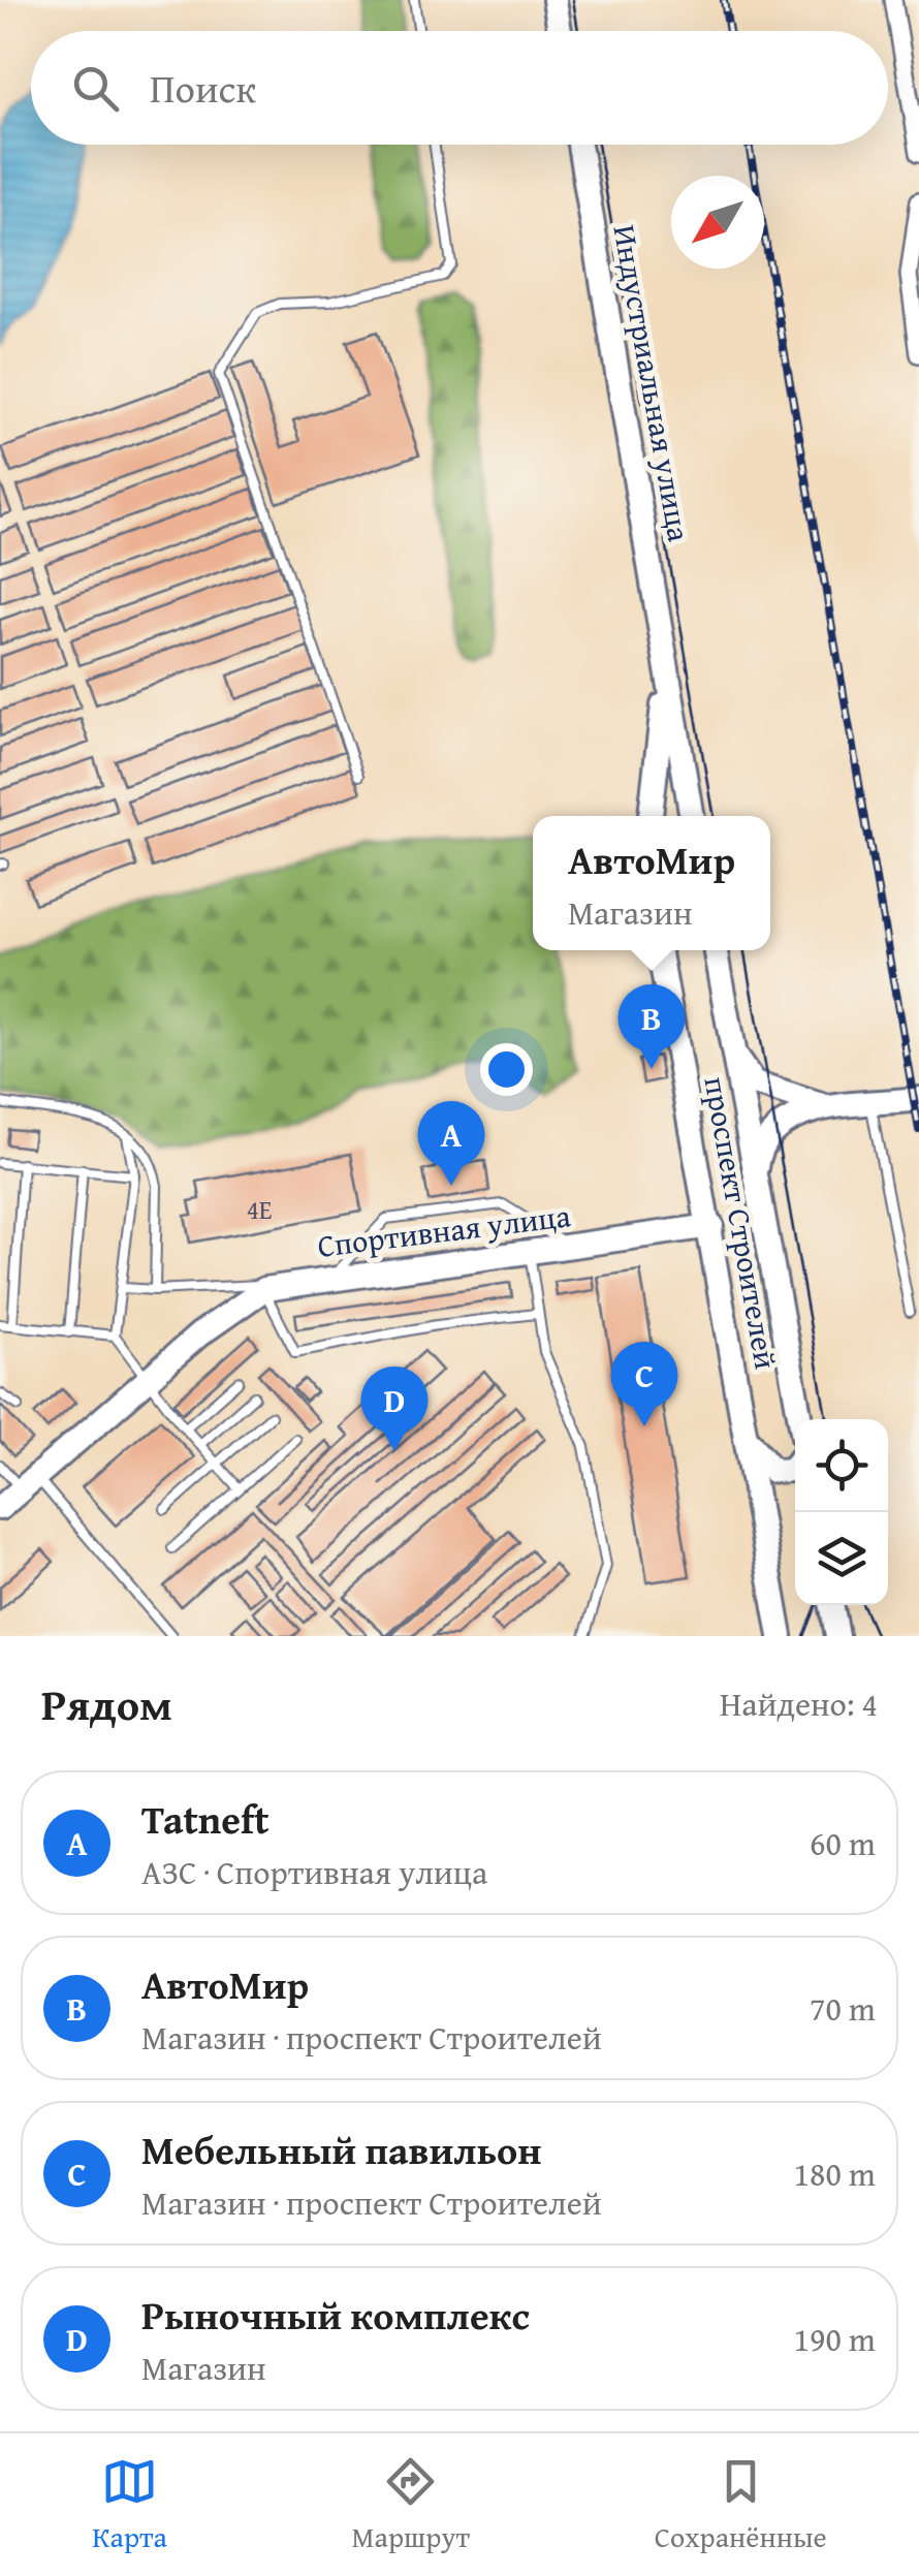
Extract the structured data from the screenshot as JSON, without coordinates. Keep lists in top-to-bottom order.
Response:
{
  "streets": {
    "main road": ["Индустриальная улица", "проспект Строителей", "Спортивная улица"]
  },
  "crossings": [
    ["проспект Строителей", "Спортивная улица"]
  ],
  "house_numbers": ["4Е"],
  "north": "bottom left",
  "page": {
    "search": "Поиск",
    "popup": ["АвтоМир", "Магазин"],
    "pins": [
      "B",
      "A",
      "C",
      "D"
    ],
    "heading": ["Рядом", "Найдено: 4"],
    "list": [
      {
        "mark": "A",
        "name": "Tatneft",
        "note": "АЗС · Спортивная улица",
        "value": "60 m"
      },
      {
        "mark": "B",
        "name": "АвтоМир",
        "note": "Магазин · проспект Строителей",
        "value": "70 m"
      },
      {
        "mark": "C",
        "name": "Мебельный павильон",
        "note": "Магазин · проспект Строителей",
        "value": "180 m"
      },
      {
        "mark": "D",
        "name": "Рыночный комплекс",
        "note": "Магазин",
        "value": "190 m"
      }
    ],
    "nav": ["Карта", "Маршрут", "Сохранённые"]
  }
}
